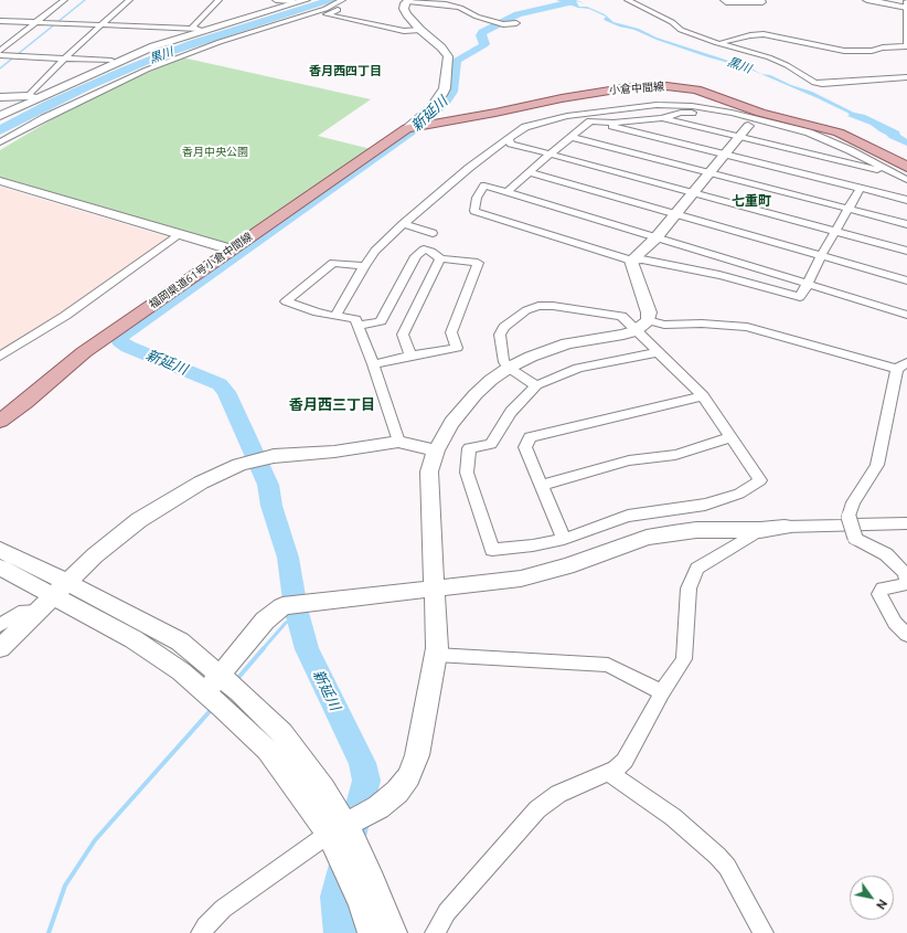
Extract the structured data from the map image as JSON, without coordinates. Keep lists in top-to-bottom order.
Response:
{
  "streets": {
    "main road": ["小倉中間線", "福岡県道61号小倉中間線"]
  },
  "crossings": [
    ["小倉中間線", "福岡県道61号小倉中間線"]
  ],
  "districts": ["香月西四丁目", "七重町", "香月西三丁目"],
  "water": ["黒川", "新延川"],
  "parks": ["香月中央公園"],
  "north": "bottom right"
}
